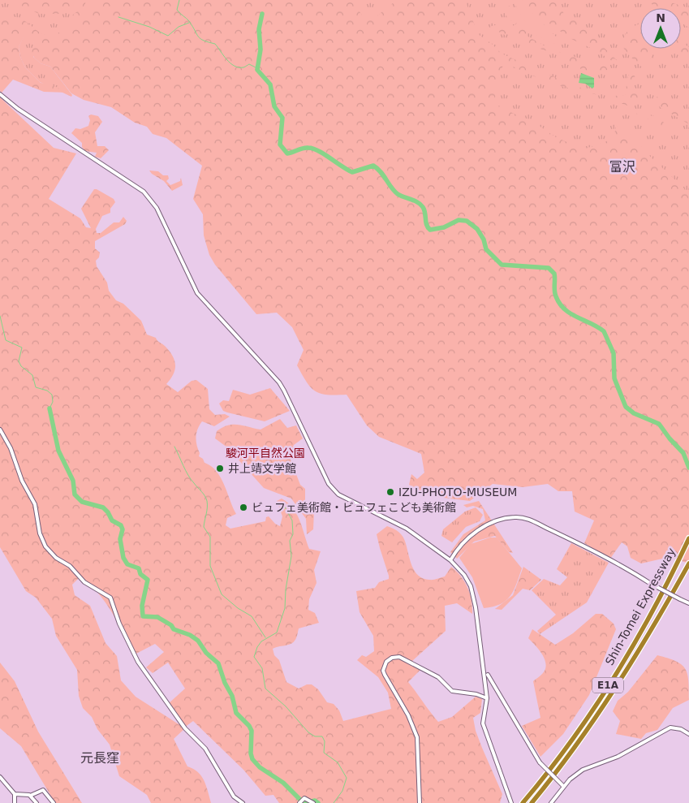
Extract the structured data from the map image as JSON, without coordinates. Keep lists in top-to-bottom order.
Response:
{
  "streets": {
    "highway": ["Shin-Tomei Expressway", "E1A"]
  },
  "districts": ["富沢", "元長窪"],
  "parks": ["駿河平自然公園"],
  "places": ["井上靖文学館", "IZU-PHOTO-MUSEUM", "ビュフェ美術館・ビュフェこども美術館"],
  "north": "top"
}
